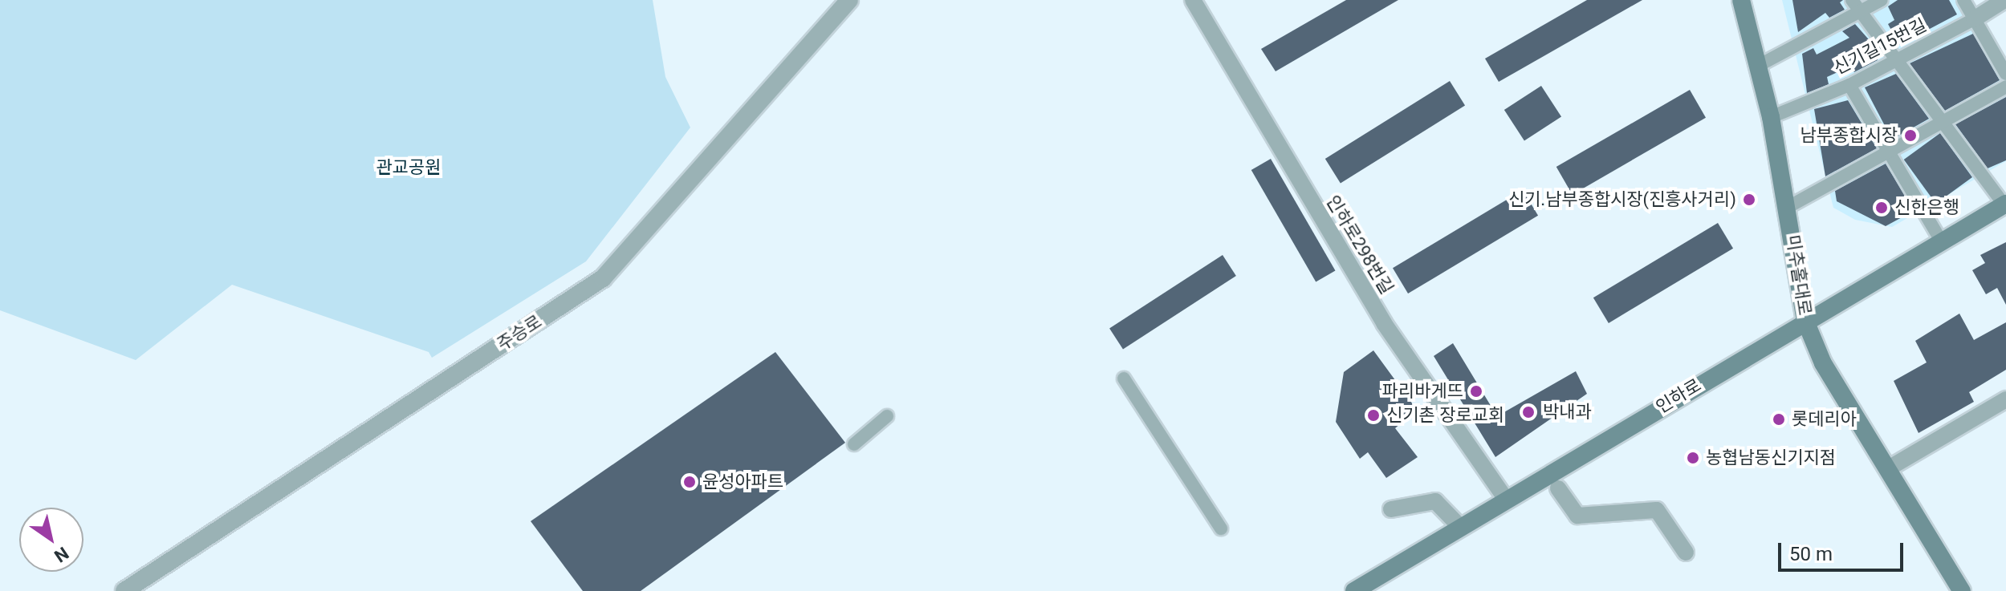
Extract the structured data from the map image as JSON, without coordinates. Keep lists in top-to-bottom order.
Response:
{
  "streets": {
    "main road": ["미추홀대로", "인하로"],
    "street": ["신기길15번길", "인하로298번길", "주승로"]
  },
  "crossings": [
    ["신기길15번길", "미추홀대로"],
    ["신기길15번길", "인하로"],
    ["인하로298번길", "인하로"],
    ["미추홀대로", "인하로"]
  ],
  "parks": ["관교공원"],
  "places": [
    "남부종합시장",
    "신기.남부종합시장(진흥사거리)",
    "신한은행",
    "파리바게뜨",
    "박내과",
    "신기촌 장로교회",
    "롯데리아",
    "농협남동신기지점",
    "윤성아파트"
  ],
  "scale_bar": "50 m",
  "north": "bottom right"
}
